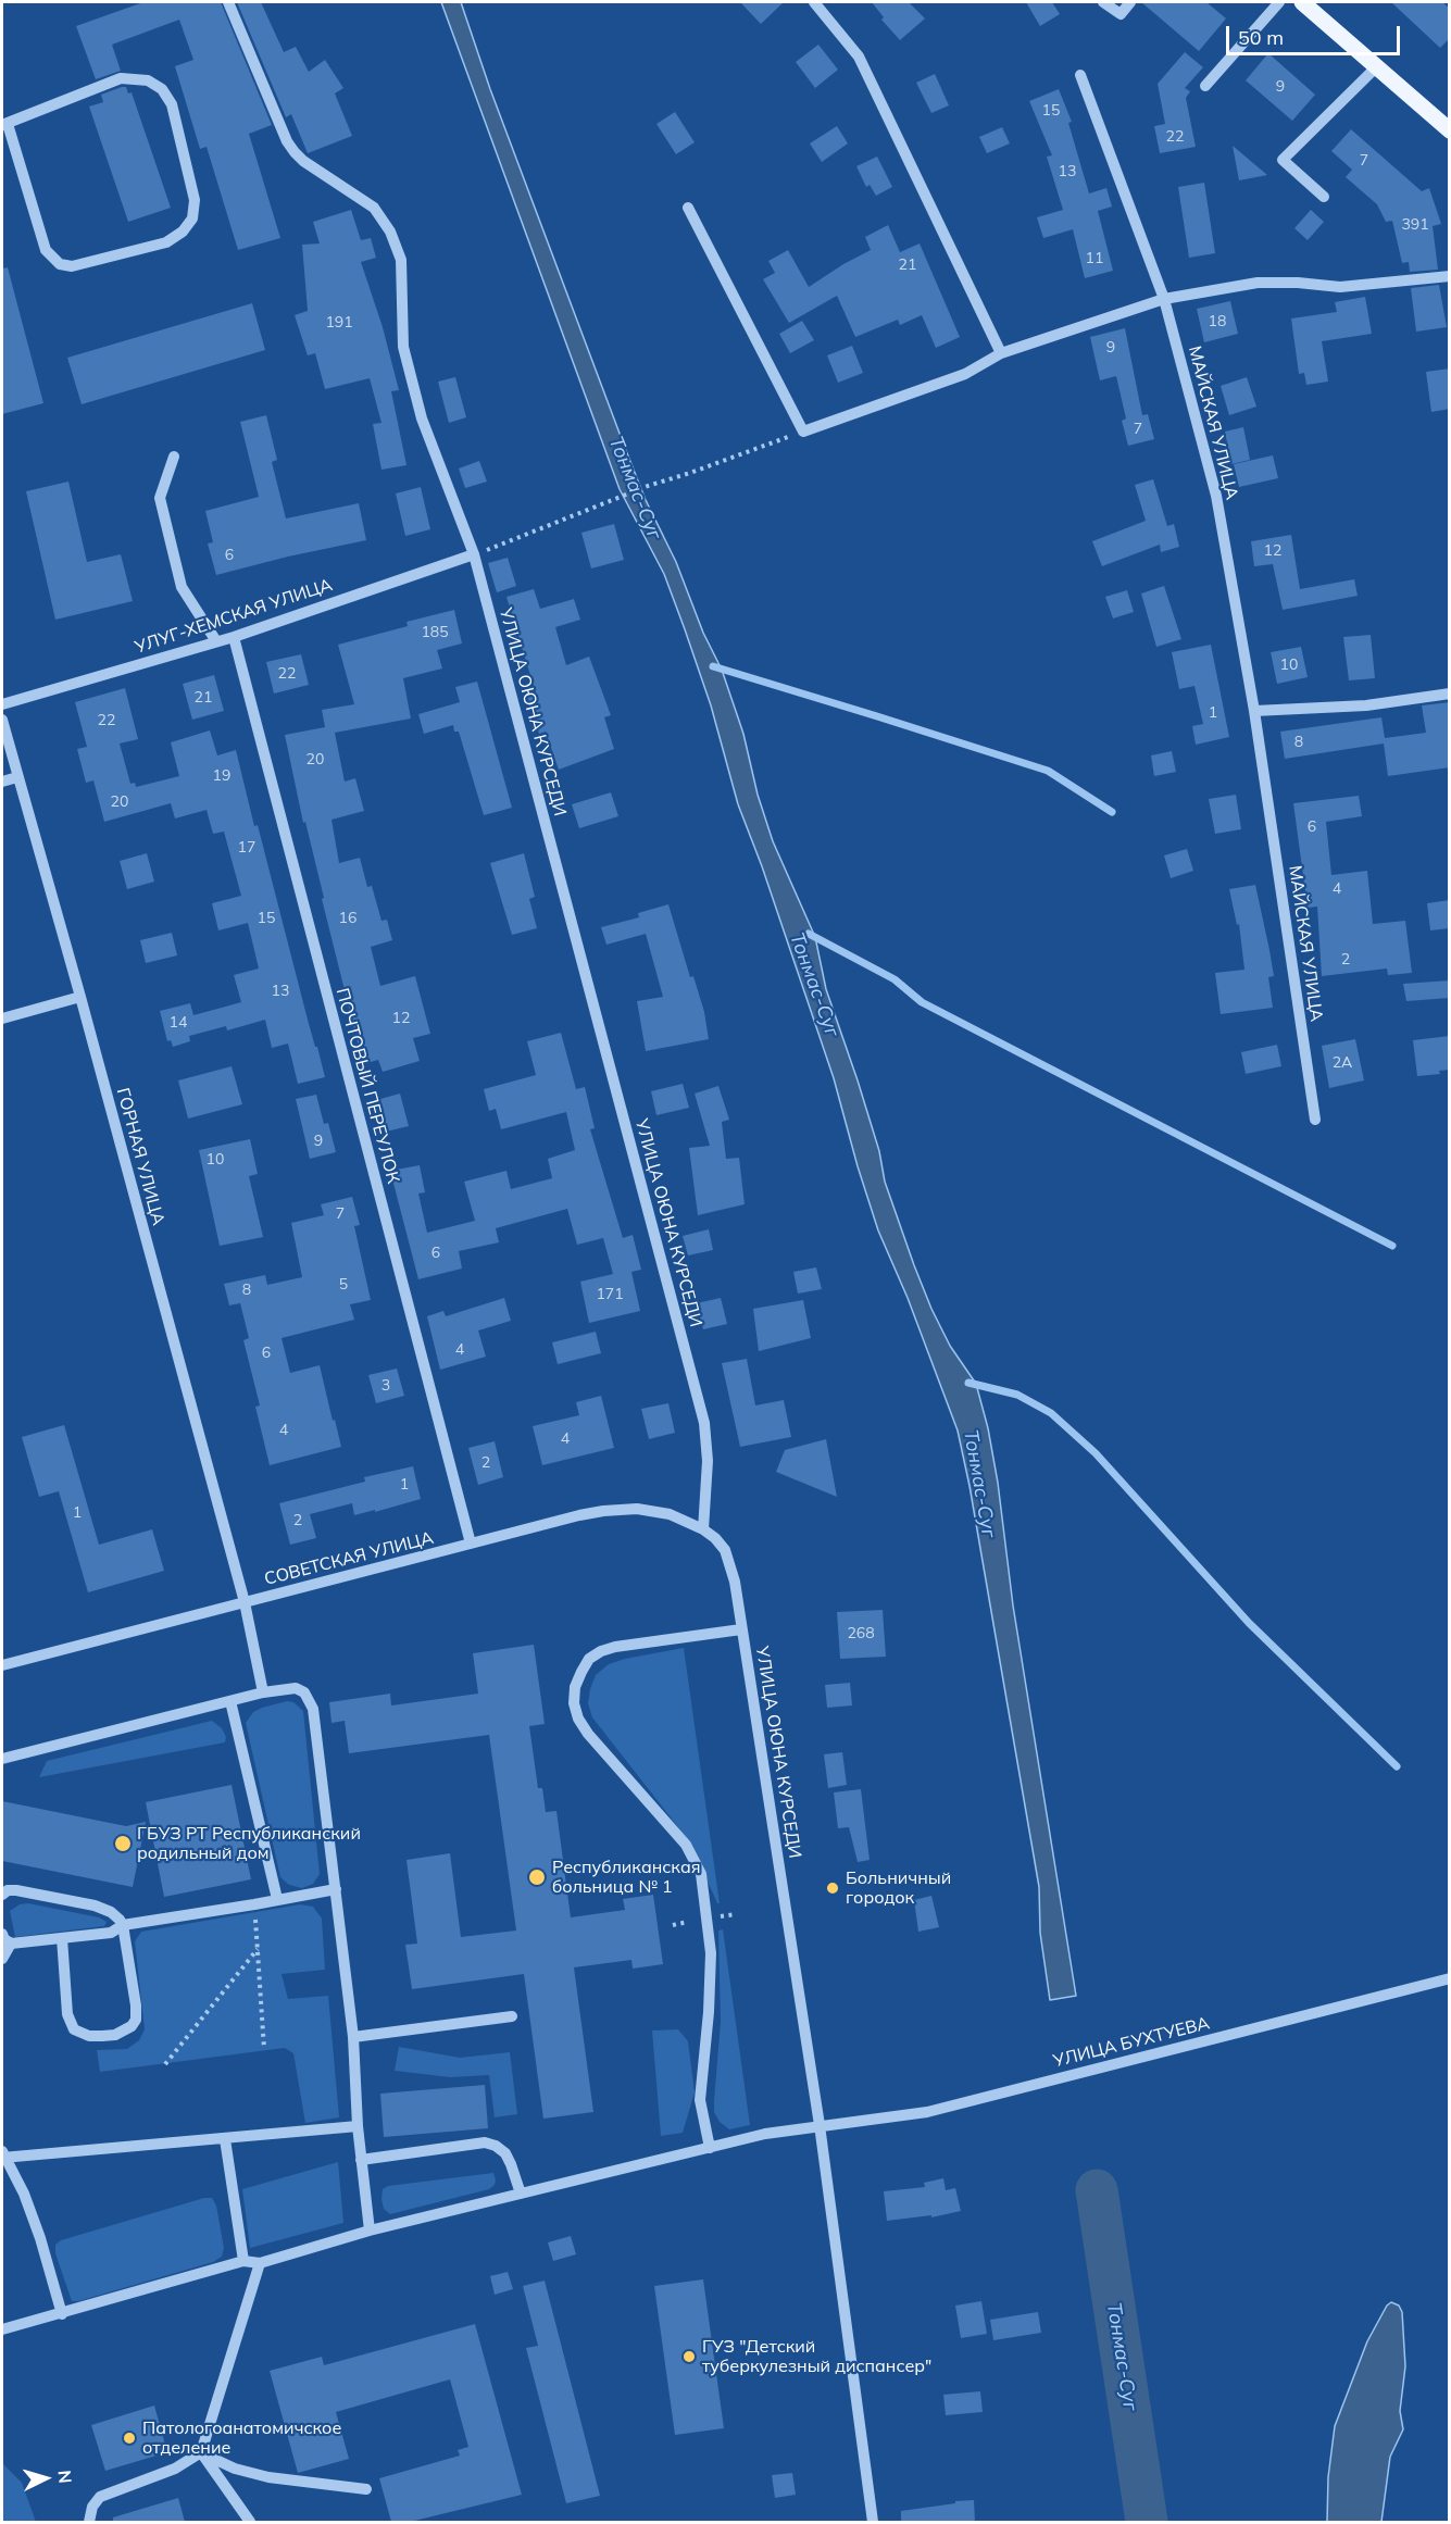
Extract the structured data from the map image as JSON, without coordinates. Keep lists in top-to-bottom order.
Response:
{
  "streets": {
    "street": [
      "МАЙСКАЯ УЛИЦА",
      "УЛУГ-ХЕМСКАЯ УЛИЦА",
      "УЛИЦА ОЮНА КУРСЕДИ",
      "ПОЧТОВЫЙ ПЕРЕУЛОК",
      "ГОРНАЯ УЛИЦА",
      "СОВЕТСКАЯ УЛИЦА",
      "УЛИЦА БУХТУЕВА"
    ]
  },
  "crossings": [
    ["УЛУГ-ХЕМСКАЯ УЛИЦА", "УЛИЦА ОЮНА КУРСЕДИ"],
    ["УЛУГ-ХЕМСКАЯ УЛИЦА", "ПОЧТОВЫЙ ПЕРЕУЛОК"],
    ["УЛИЦА ОЮНА КУРСЕДИ", "СОВЕТСКАЯ УЛИЦА"],
    ["УЛИЦА ОЮНА КУРСЕДИ", "УЛИЦА БУХТУЕВА"],
    ["ПОЧТОВЫЙ ПЕРЕУЛОК", "СОВЕТСКАЯ УЛИЦА"],
    ["ГОРНАЯ УЛИЦА", "СОВЕТСКАЯ УЛИЦА"]
  ],
  "water": ["Тонмас-Суг"],
  "places": [
    "ГБУЗ РТ Республиканский родильный дом",
    "Республиканская больница № 1",
    "Больничный городок",
    "ГУЗ \"Детский туберкулезный диспансер\"",
    "Патологоанатомичское отделение"
  ],
  "house_numbers": [
    "9",
    "15",
    "22",
    "7",
    "13",
    "391",
    "11",
    "21",
    "18",
    "191",
    "9",
    "7",
    "12",
    "6",
    "185",
    "10",
    "22",
    "21",
    "1",
    "22",
    "8",
    "20",
    "19",
    "20",
    "6",
    "17",
    "4",
    "15",
    "16",
    "2",
    "13",
    "12",
    "14",
    "2А",
    "9",
    "10",
    "7",
    "6",
    "5",
    "8",
    "171",
    "4",
    "6",
    "3",
    "4",
    "4",
    "2",
    "1",
    "1",
    "2",
    "268"
  ],
  "scale_bar": "50 m",
  "north": "right"
}
